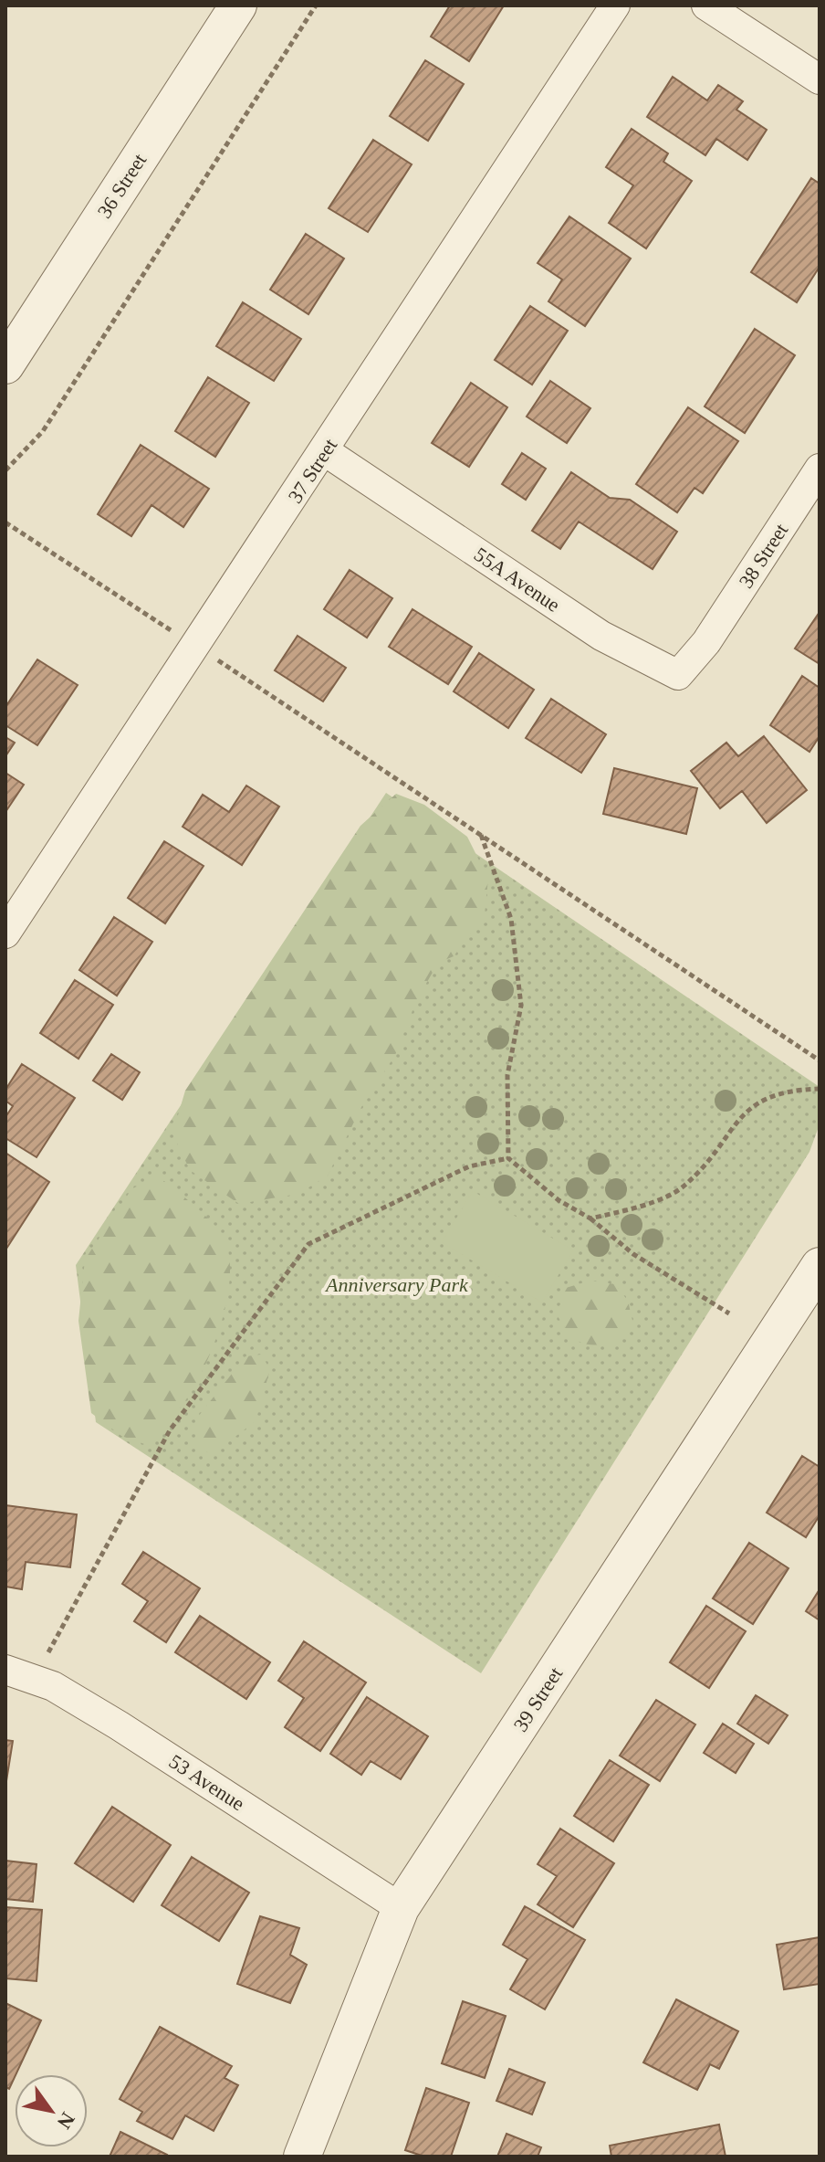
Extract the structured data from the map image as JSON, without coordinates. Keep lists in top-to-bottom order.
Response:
{
  "streets": {
    "street": [
      "36 Street",
      "37 Street",
      "38 Street",
      "55A Avenue",
      "39 Street",
      "53 Avenue"
    ]
  },
  "crossings": [
    ["37 Street", "55A Avenue"],
    ["38 Street", "55A Avenue"],
    ["39 Street", "53 Avenue"]
  ],
  "parks": ["Anniversary Park"],
  "north": "bottom right"
}
